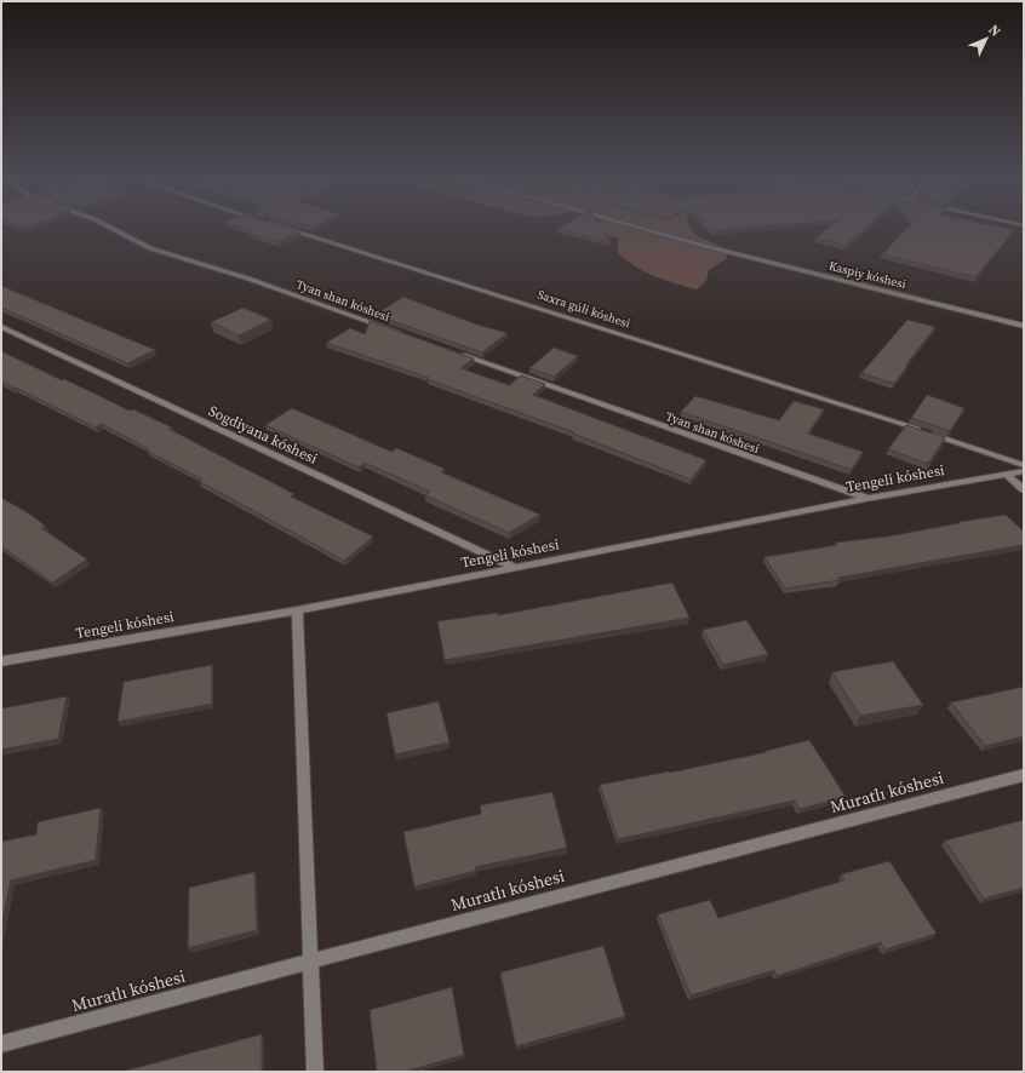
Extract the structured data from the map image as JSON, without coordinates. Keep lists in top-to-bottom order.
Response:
{
  "streets": {
    "street": [
      "Kaspiy kóshesi",
      "Tyan shan kóshesi",
      "Saxra gúli kóshesi",
      "Sogdiyana kóshesi",
      "Tengeli kóshesi",
      "Muratlı kóshesi"
    ]
  },
  "crossings": [
    ["Tyan shan kóshesi", "Tengeli kóshesi"],
    ["Sogdiyana kóshesi", "Tengeli kóshesi"]
  ],
  "north": "top right"
}
